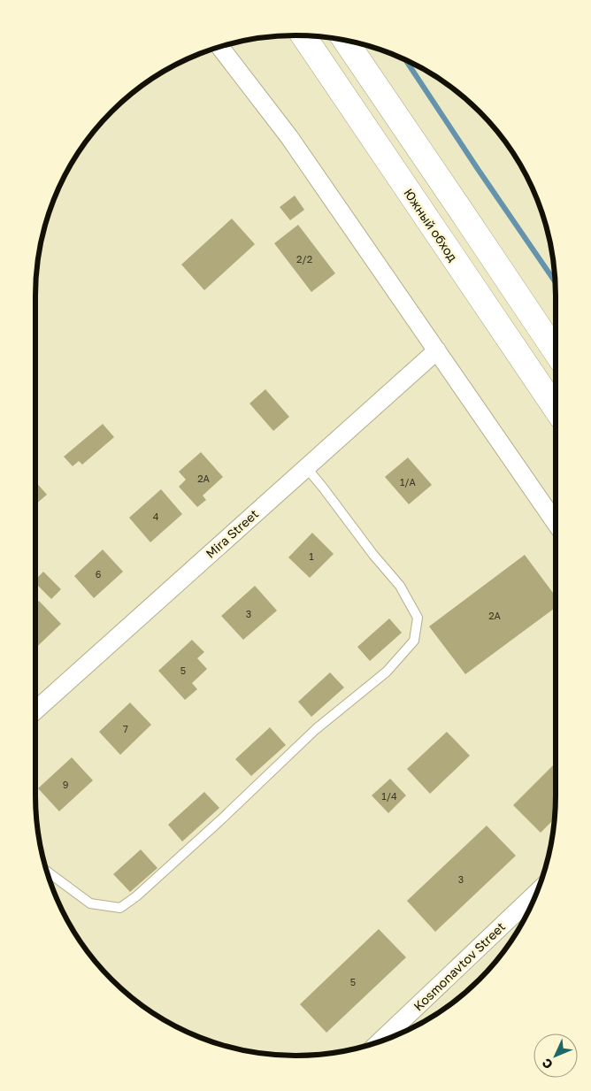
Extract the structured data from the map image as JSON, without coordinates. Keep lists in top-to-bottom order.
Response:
{
  "streets": {
    "highway": ["Южный обход"],
    "street": ["Mira Street", "Kosmonavtov Street"]
  },
  "house_numbers": [
    "2/2",
    "2А",
    "1/А",
    "4",
    "1",
    "6",
    "3",
    "2А",
    "5",
    "7",
    "9",
    "1/4",
    "3",
    "5"
  ],
  "north": "bottom left"
}
